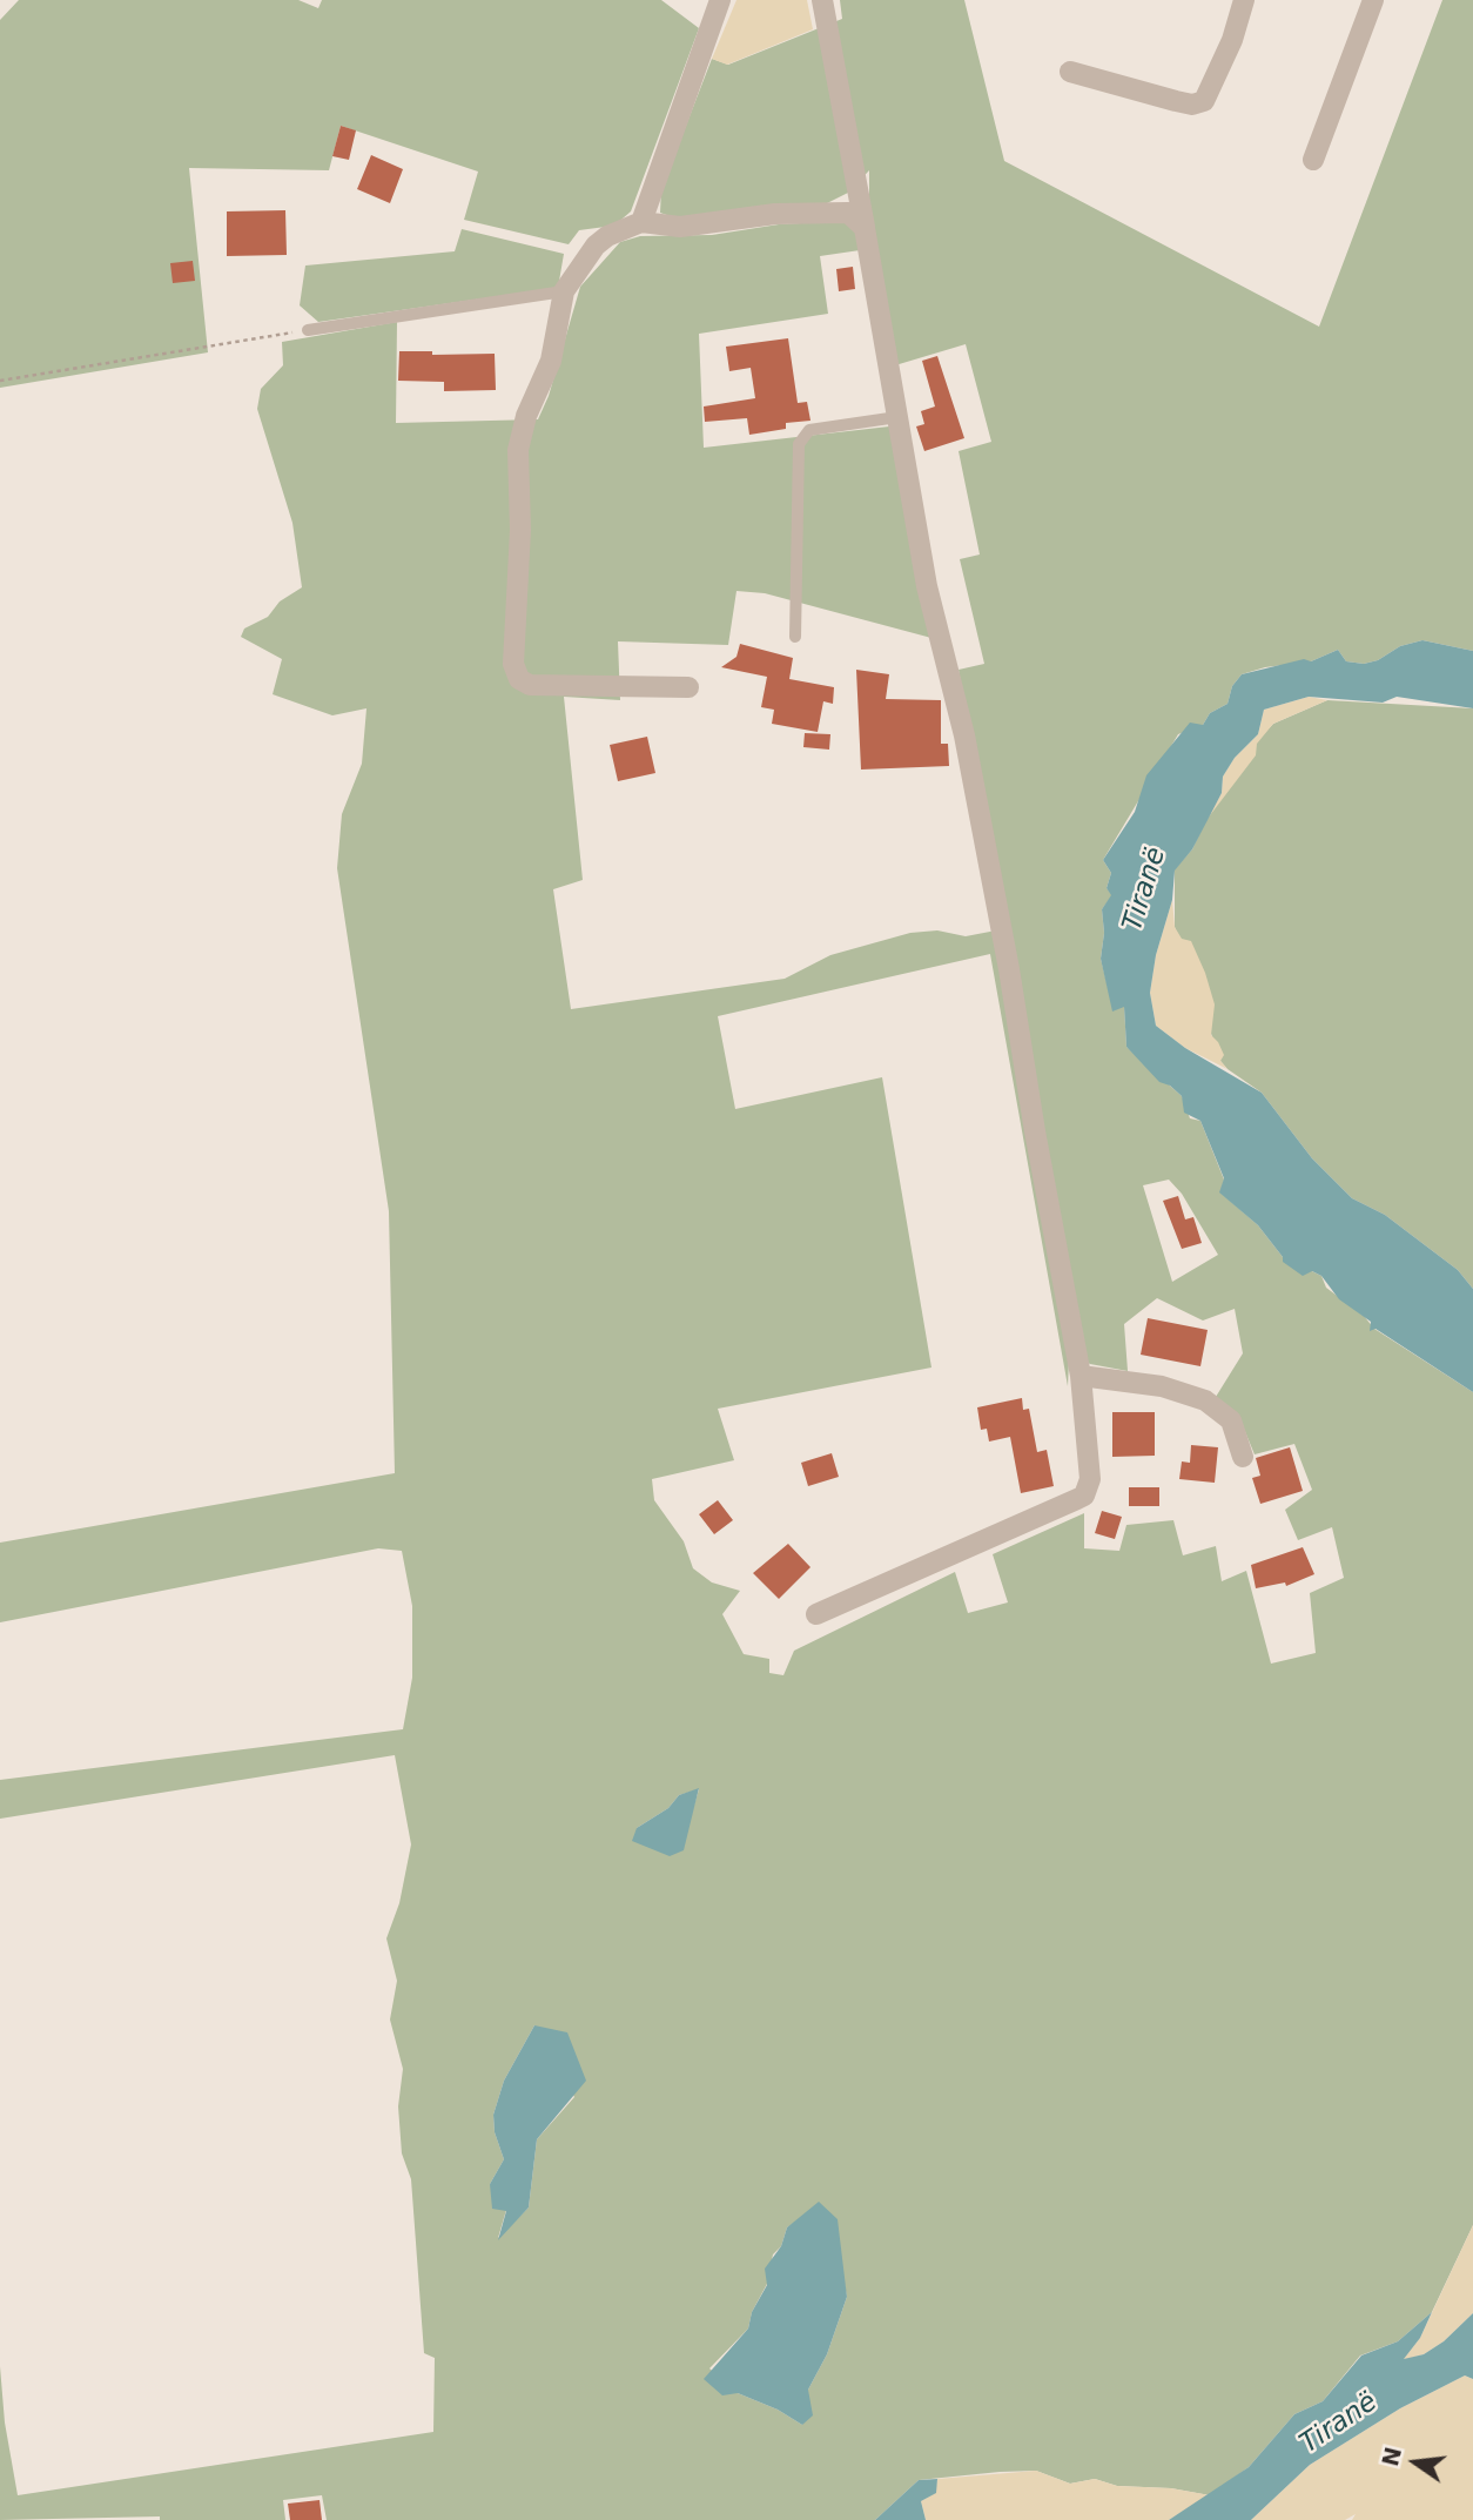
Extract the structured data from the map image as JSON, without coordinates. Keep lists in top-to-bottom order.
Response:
{
  "water": ["Tiranë"],
  "north": "left"
}
